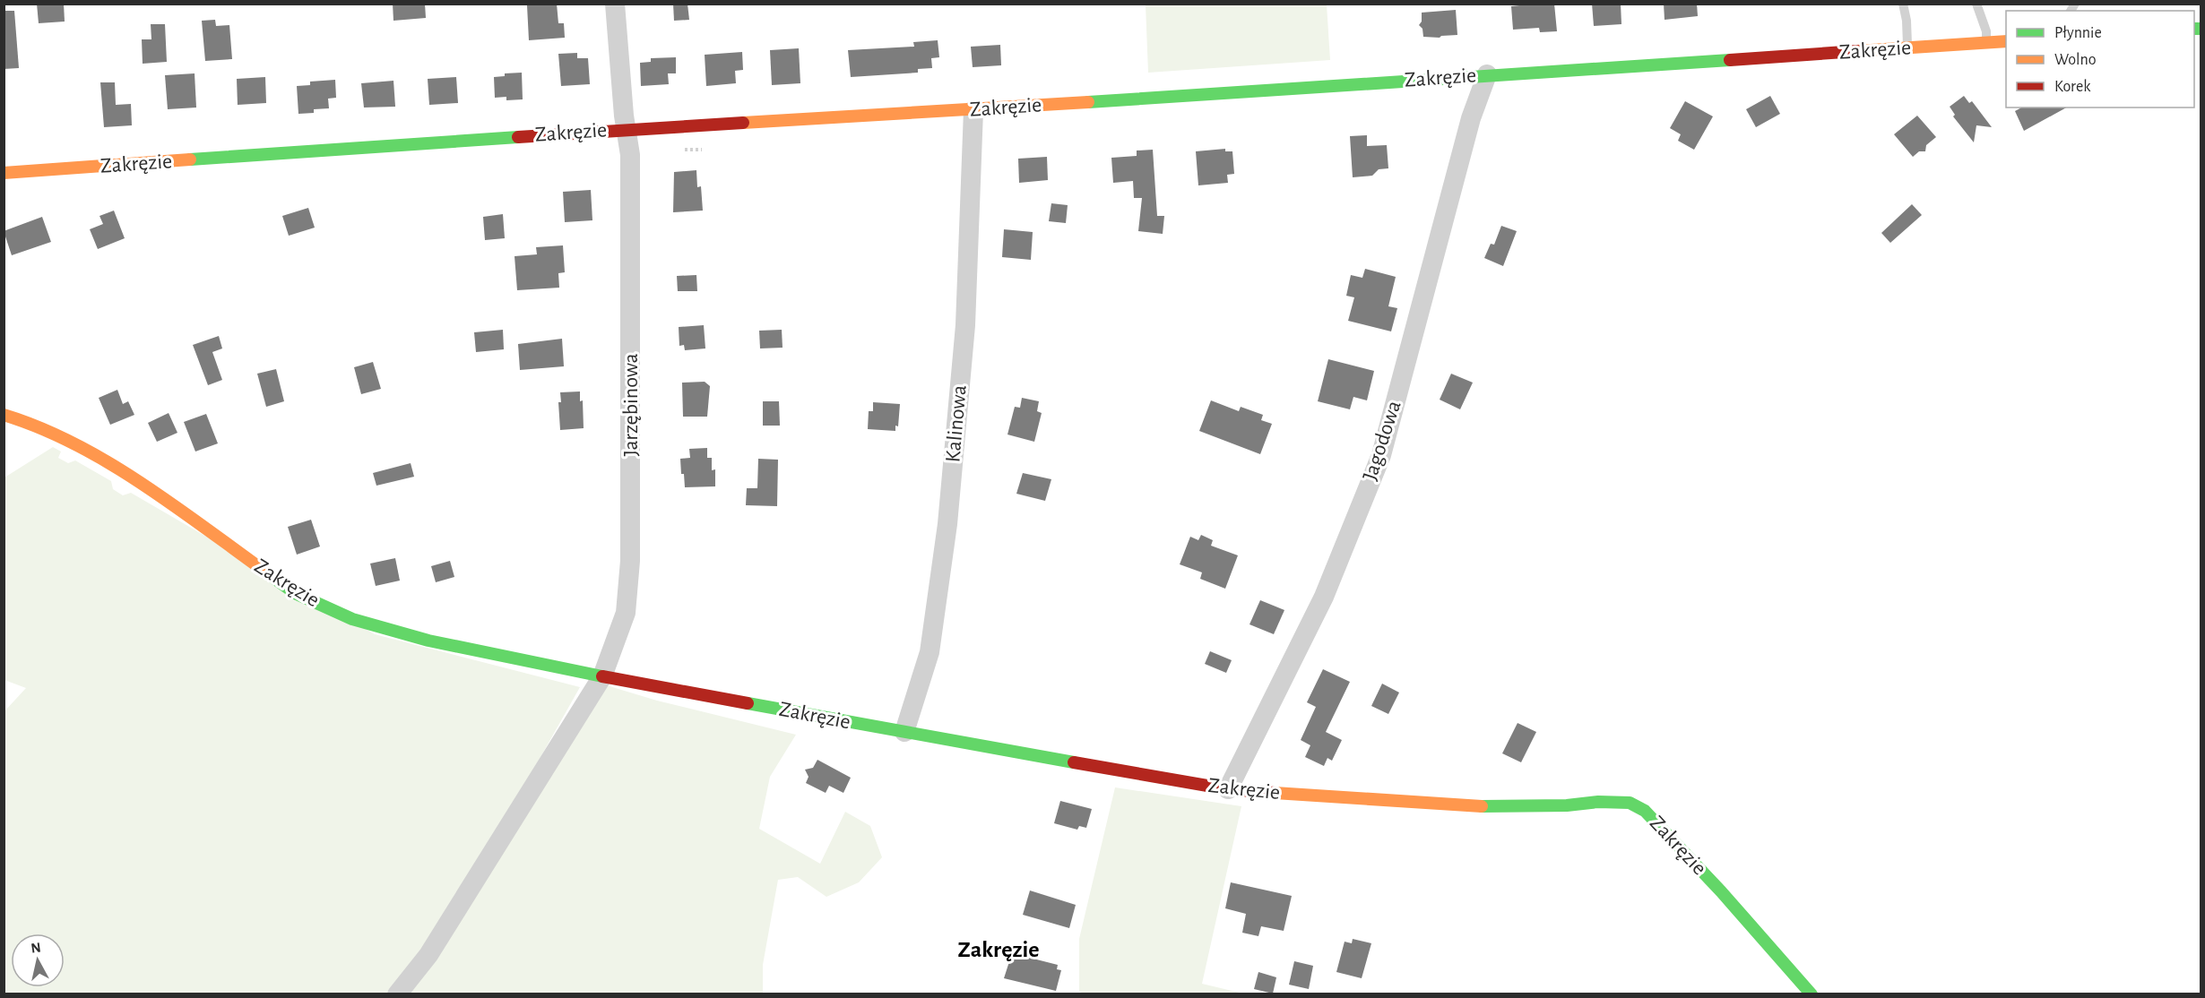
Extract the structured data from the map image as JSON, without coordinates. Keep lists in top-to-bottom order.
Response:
{
  "streets": {
    "street": [
      "Zakręzie",
      "Jarzębinowa",
      "Kalinowa",
      "Jagodowa"
    ]
  },
  "crossings": [
    ["Zakręzie", "Jarzębinowa"],
    ["Zakręzie", "Kalinowa"],
    ["Zakręzie", "Jagodowa"]
  ],
  "districts": ["Zakręzie"],
  "legend": ["Płynnie", "Wolno", "Korek"],
  "north": "top"
}
